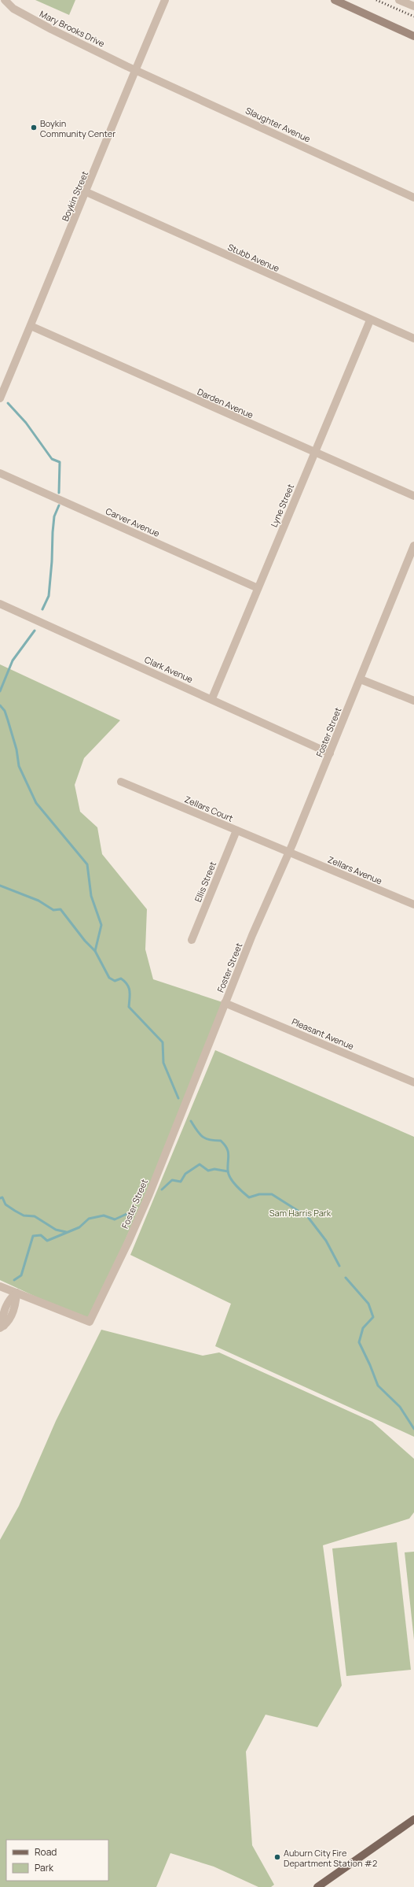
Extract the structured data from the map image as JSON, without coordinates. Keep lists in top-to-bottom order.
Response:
{
  "streets": {
    "street": [
      "Mary Brooks Drive",
      "Slaughter Avenue",
      "Boykin Street",
      "Stubb Avenue",
      "Darden Avenue",
      "Lyne Street",
      "Carver Avenue",
      "Clark Avenue",
      "Foster Street",
      "Zellars Court",
      "Zellars Avenue",
      "Ellis Street",
      "Pleasant Avenue"
    ]
  },
  "crossings": [
    ["Mary Brooks Drive", "Slaughter Avenue"],
    ["Mary Brooks Drive", "Boykin Street"],
    ["Slaughter Avenue", "Boykin Street"],
    ["Boykin Street", "Stubb Avenue"],
    ["Boykin Street", "Darden Avenue"],
    ["Stubb Avenue", "Lyne Street"],
    ["Darden Avenue", "Lyne Street"],
    ["Lyne Street", "Carver Avenue"],
    ["Lyne Street", "Clark Avenue"],
    ["Clark Avenue", "Foster Street"],
    ["Foster Street", "Zellars Court"],
    ["Foster Street", "Zellars Avenue"],
    ["Foster Street", "Pleasant Avenue"],
    ["Zellars Court", "Zellars Avenue"],
    ["Zellars Court", "Ellis Street"]
  ],
  "parks": ["Sam Harris Park"],
  "places": ["Boykin Community Center", "Auburn City Fire Department Station #2"],
  "legend": ["Road", "Park"]
}
